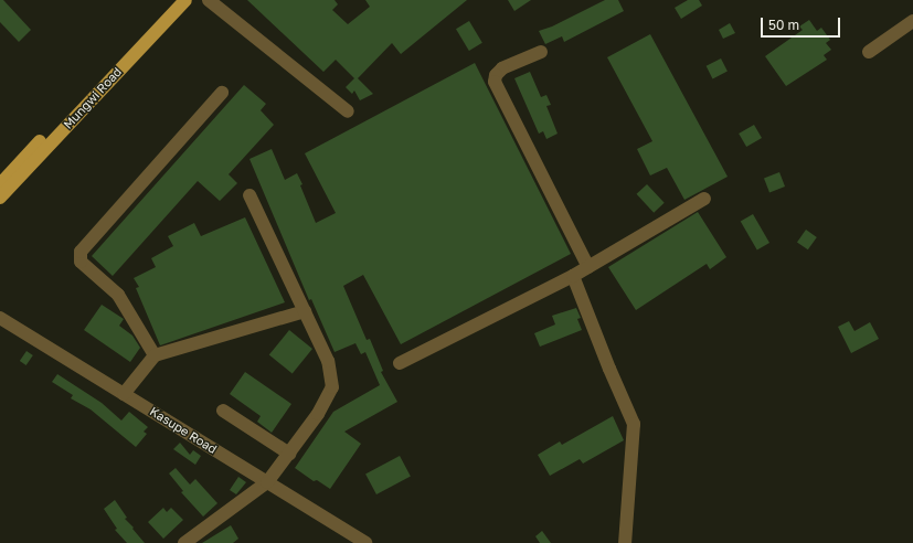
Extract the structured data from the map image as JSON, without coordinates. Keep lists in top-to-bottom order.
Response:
{
  "streets": {
    "main road": ["Mungwi Road"],
    "street": ["Kasupe Road"]
  },
  "scale_bar": "50 m"
}
